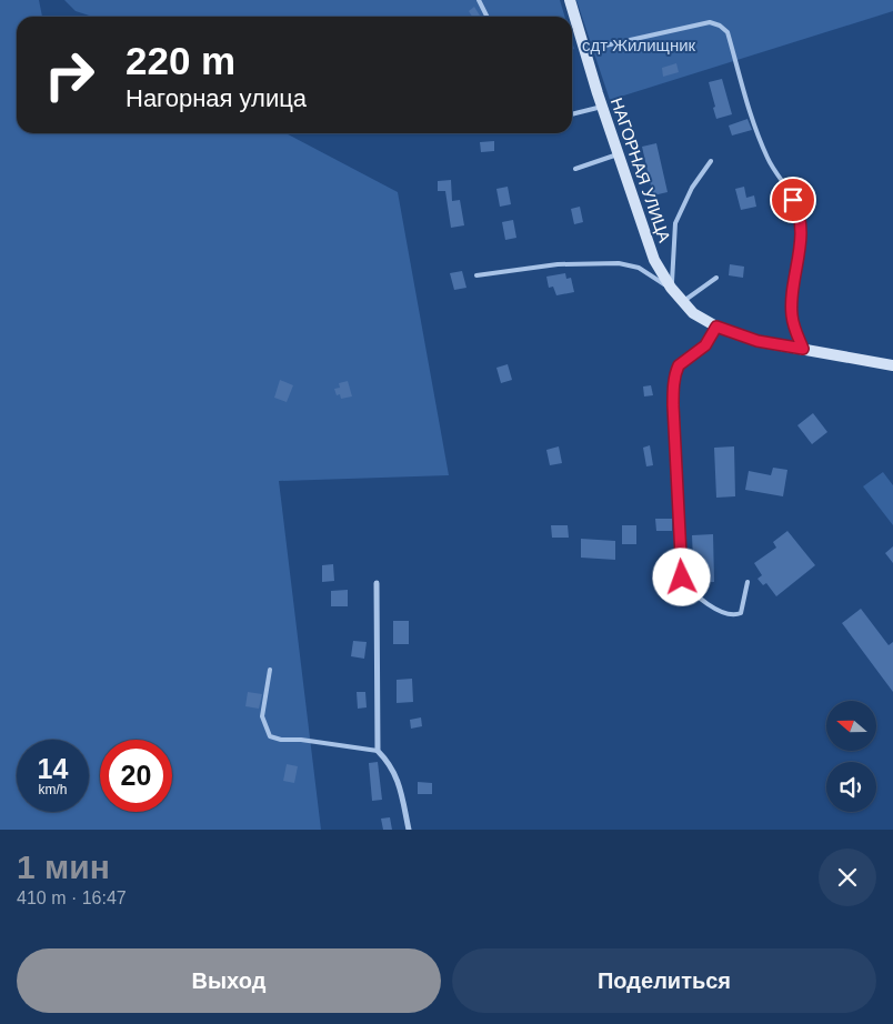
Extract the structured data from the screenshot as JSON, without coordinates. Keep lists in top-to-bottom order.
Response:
{
  "streets": {
    "main road": ["НАГОРНАЯ УЛИЦА"]
  },
  "parks": ["сдт Жилищник"],
  "north": "left",
  "page": {
    "turn": ["220 m", "Нагорная улица"],
    "speed": "14 km/h",
    "limit": "20",
    "heading": ["1 мин", "410 m · 16:47"],
    "buttons": ["Выход", "Поделиться"]
  }
}
